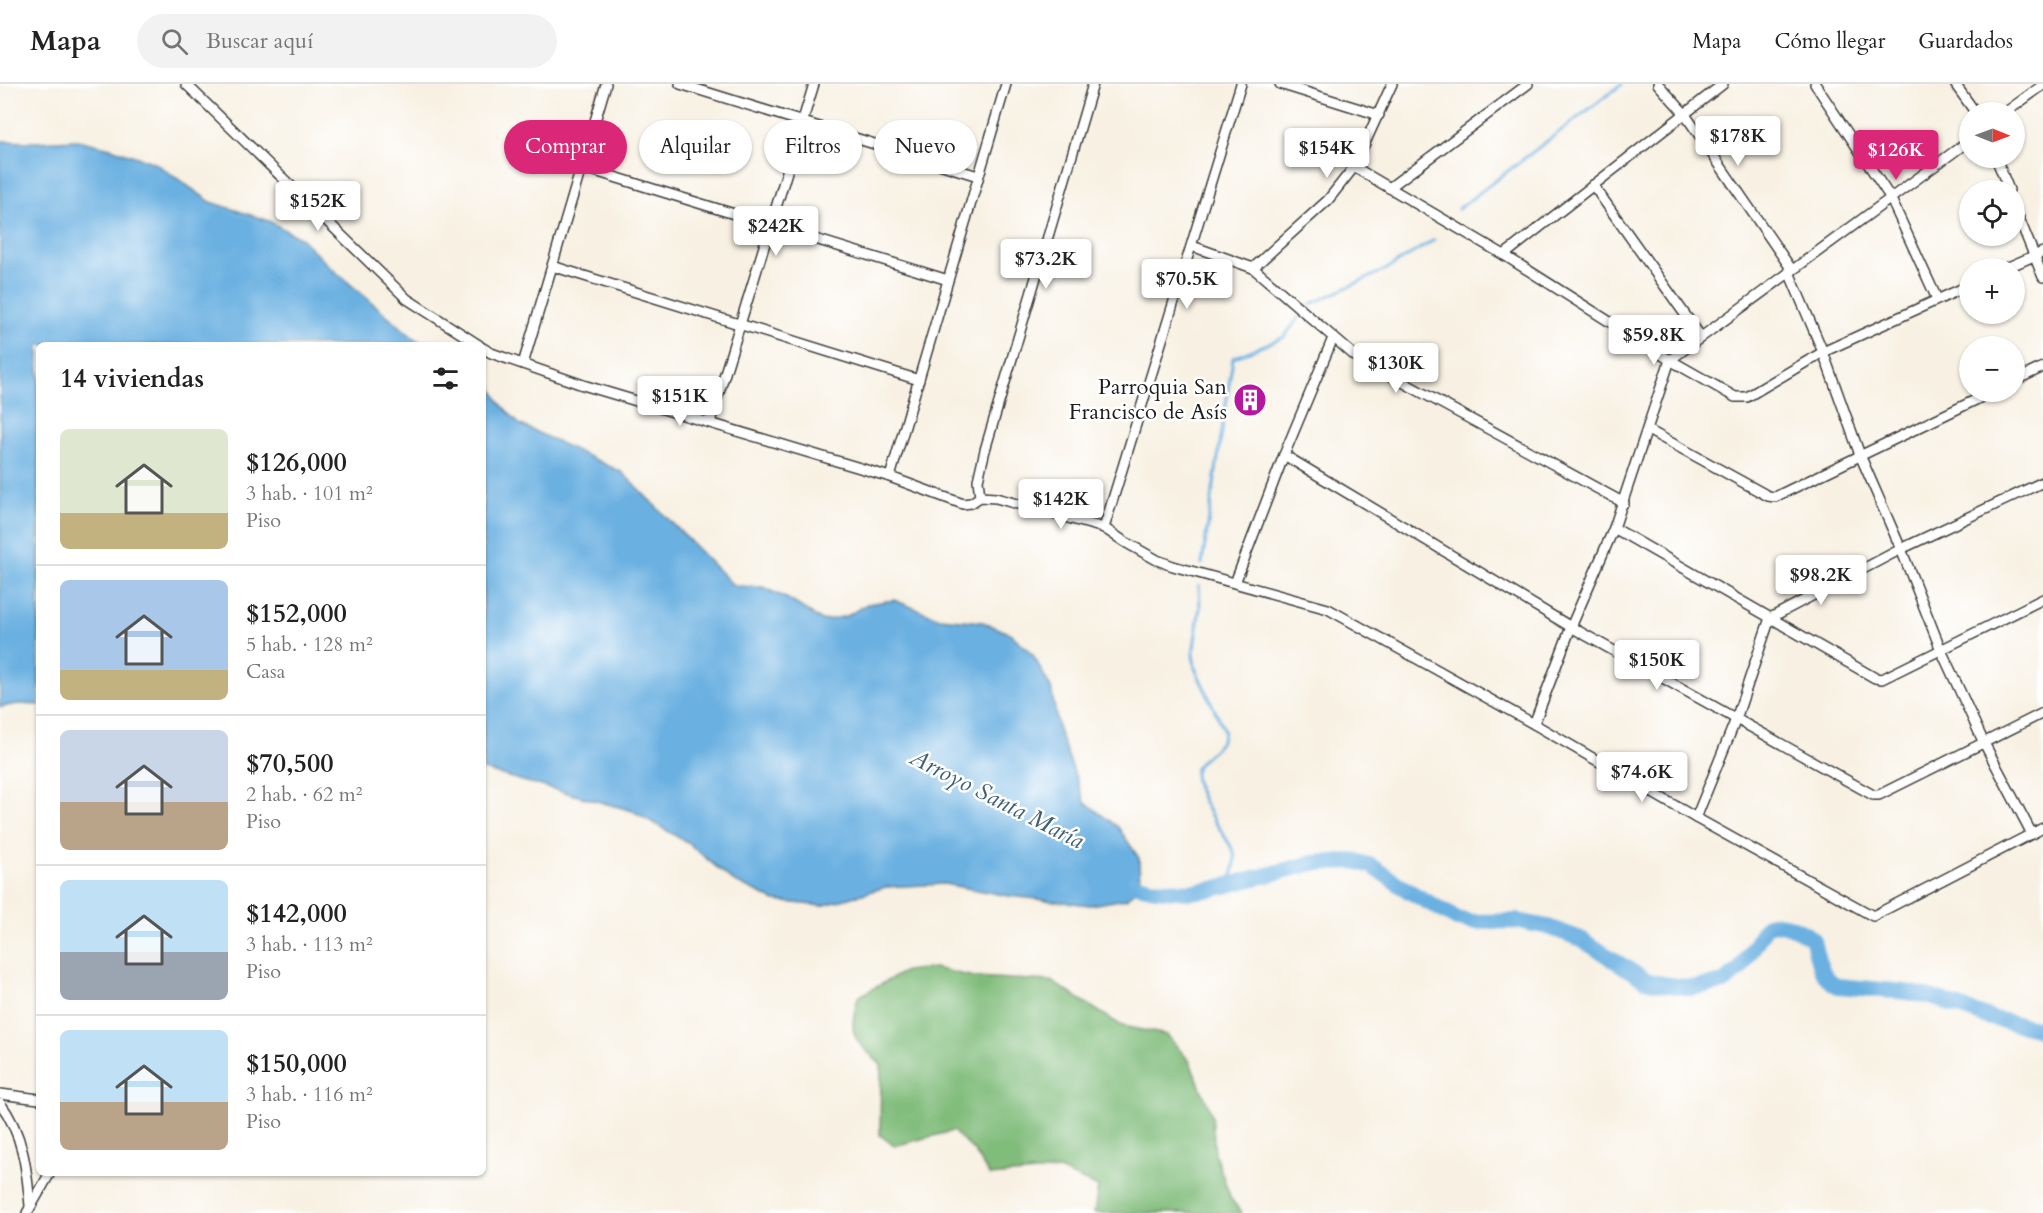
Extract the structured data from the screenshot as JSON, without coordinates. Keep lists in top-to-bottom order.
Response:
{
  "water": ["Arroyo Santa María"],
  "places": {
    "building": ["Parroquia San Francisco de Asís"]
  },
  "north": "right",
  "page": {
    "header": "Mapa",
    "search": "Buscar aquí",
    "nav": ["Mapa", "Cómo llegar", "Guardados"],
    "map_buttons": ["+", "−"],
    "price": [
      "$178K",
      "$154K",
      "$126K",
      "$152K",
      "$242K",
      "$73.2K",
      "$70.5K",
      "$59.8K",
      "$130K",
      "$151K",
      "$142K",
      "$98.2K",
      "$150K",
      "$74.6K"
    ],
    "chip": [
      "Comprar",
      "Alquilar",
      "Filtros",
      "Nuevo"
    ],
    "heading": "14 viviendas",
    "list": [
      {
        "name": "$126,000",
        "note": "3 hab. · 101 m² · Piso"
      },
      {
        "name": "$152,000",
        "note": "5 hab. · 128 m² · Casa"
      },
      {
        "name": "$70,500",
        "note": "2 hab. · 62 m² · Piso"
      },
      {
        "name": "$142,000",
        "note": "3 hab. · 113 m² · Piso"
      },
      {
        "name": "$150,000",
        "note": "3 hab. · 116 m² · Piso"
      }
    ]
  }
}
